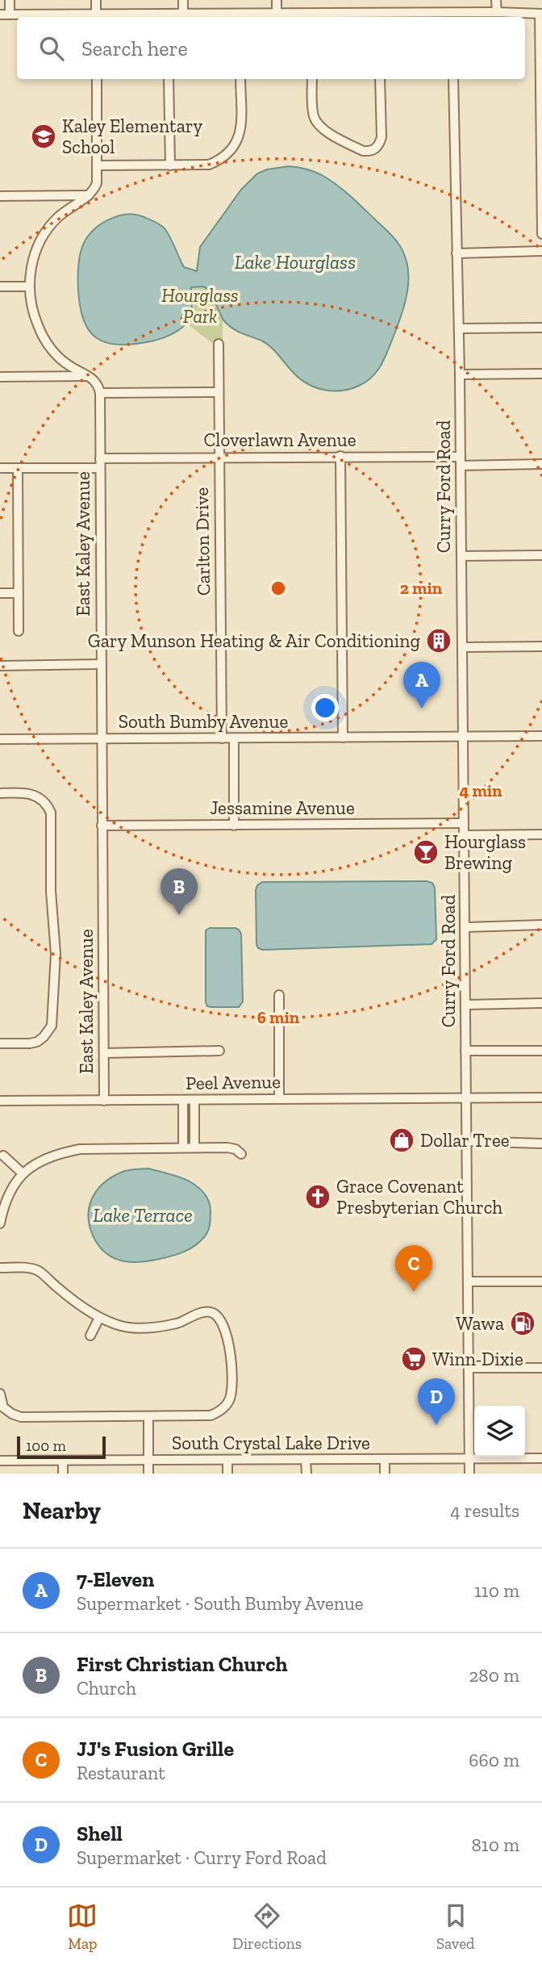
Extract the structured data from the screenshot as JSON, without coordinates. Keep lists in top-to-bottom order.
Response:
{
  "streets": {
    "street": [
      "Cloverlawn Avenue",
      "Curry Ford Road",
      "Carlton Drive",
      "East Kaley Avenue",
      "South Bumby Avenue",
      "Jessamine Avenue",
      "Peel Avenue",
      "South Crystal Lake Drive"
    ]
  },
  "crossings": [
    ["Cloverlawn Avenue", "Curry Ford Road"],
    ["Cloverlawn Avenue", "Carlton Drive"],
    ["Cloverlawn Avenue", "East Kaley Avenue"],
    ["Curry Ford Road", "South Bumby Avenue"],
    ["Curry Ford Road", "Jessamine Avenue"],
    ["Curry Ford Road", "Peel Avenue"],
    ["Curry Ford Road", "South Crystal Lake Drive"],
    ["Carlton Drive", "South Bumby Avenue"],
    ["East Kaley Avenue", "South Bumby Avenue"],
    ["East Kaley Avenue", "Jessamine Avenue"],
    ["East Kaley Avenue", "Peel Avenue"]
  ],
  "water": ["Lake Hourglass", "Lake Terrace"],
  "parks": ["Hourglass Park"],
  "places": {
    "school or university": ["Kaley Elementary School"],
    "building": ["Gary Munson Heating & Air Conditioning"],
    "bar": ["Hourglass Brewing"],
    "shop": ["Dollar Tree"],
    "church": ["Grace Covenant Presbyterian Church"],
    "fuel station": ["Wawa"],
    "supermarket": ["Winn-Dixie"]
  },
  "scale_bar": "100 m",
  "page": {
    "search": "Search here",
    "pins": [
      "A",
      "B",
      "C",
      "D"
    ],
    "scale": "100 m",
    "heading": ["Nearby", "4 results"],
    "list": [
      {
        "mark": "A",
        "name": "7-Eleven",
        "note": "Supermarket · South Bumby Avenue",
        "value": "110 m"
      },
      {
        "mark": "B",
        "name": "First Christian Church",
        "note": "Church",
        "value": "280 m"
      },
      {
        "mark": "C",
        "name": "JJ's Fusion Grille",
        "note": "Restaurant",
        "value": "660 m"
      },
      {
        "mark": "D",
        "name": "Shell",
        "note": "Supermarket · Curry Ford Road",
        "value": "810 m"
      }
    ],
    "nav": ["Map", "Directions", "Saved"]
  },
  "rings": ["2 min", "4 min", "6 min"]
}
